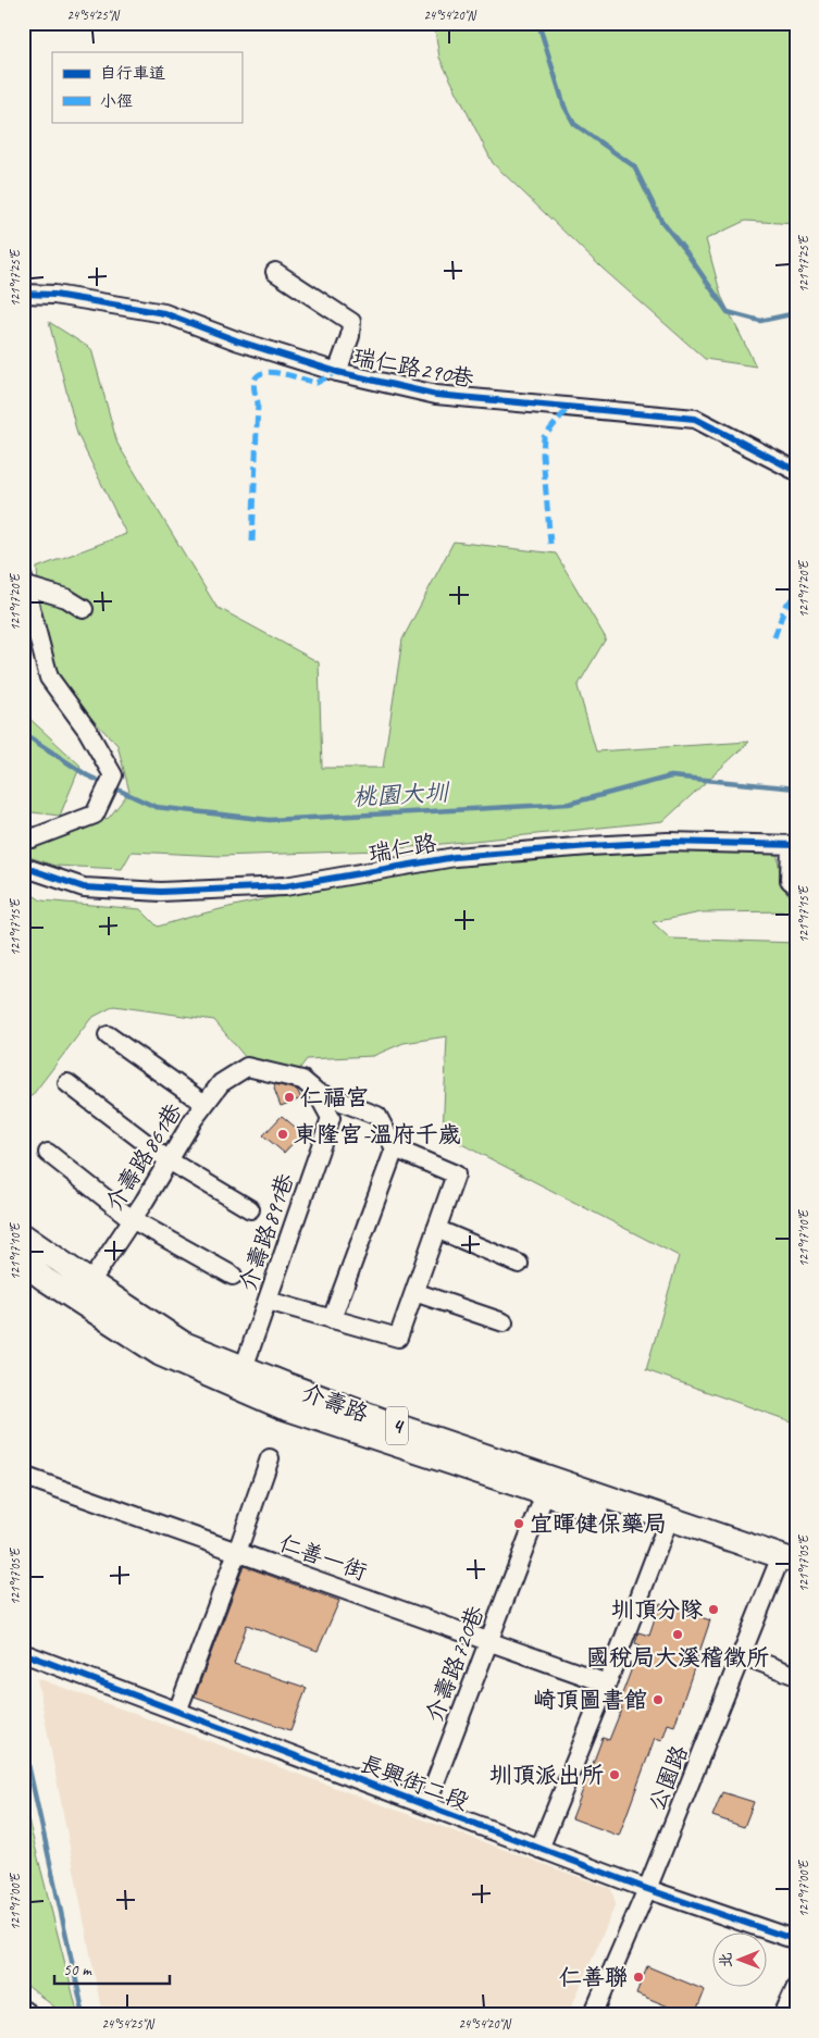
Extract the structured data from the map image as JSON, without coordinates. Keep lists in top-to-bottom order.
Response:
{
  "streets": {
    "main road": ["介壽路", "4"],
    "street": [
      "瑞仁路290巷",
      "瑞仁路",
      "介壽路861巷",
      "介壽路891巷",
      "仁善一街",
      "介壽路720巷",
      "公園路",
      "長興街二段"
    ]
  },
  "crossings": [
    ["介壽路861巷", "介壽路891巷"],
    ["介壽路861巷", "介壽路"],
    ["介壽路891巷", "介壽路"],
    ["介壽路", "介壽路720巷"],
    ["介壽路", "公園路"],
    ["仁善一街", "介壽路720巷"],
    ["介壽路720巷", "長興街二段"],
    ["公園路", "長興街二段"]
  ],
  "water": ["桃園大圳"],
  "places": [
    "仁福宮",
    "東隆宮-溫府千歲",
    "宜暉健保藥局",
    "圳頂分隊",
    "國稅局大溪稽徵所",
    "崎頂圖書館",
    "圳頂派出所",
    "仁善聯"
  ],
  "legend": ["自行車道", "小徑"],
  "scale_bar": "50 m",
  "north": "left",
  "coordinates": [
    "24°54'25\"N",
    "24°54'20\"N",
    "121°17'25\"E",
    "121°17'20\"E",
    "121°17'15\"E",
    "121°17'10\"E",
    "121°17'05\"E",
    "121°17'00\"E"
  ]
}
